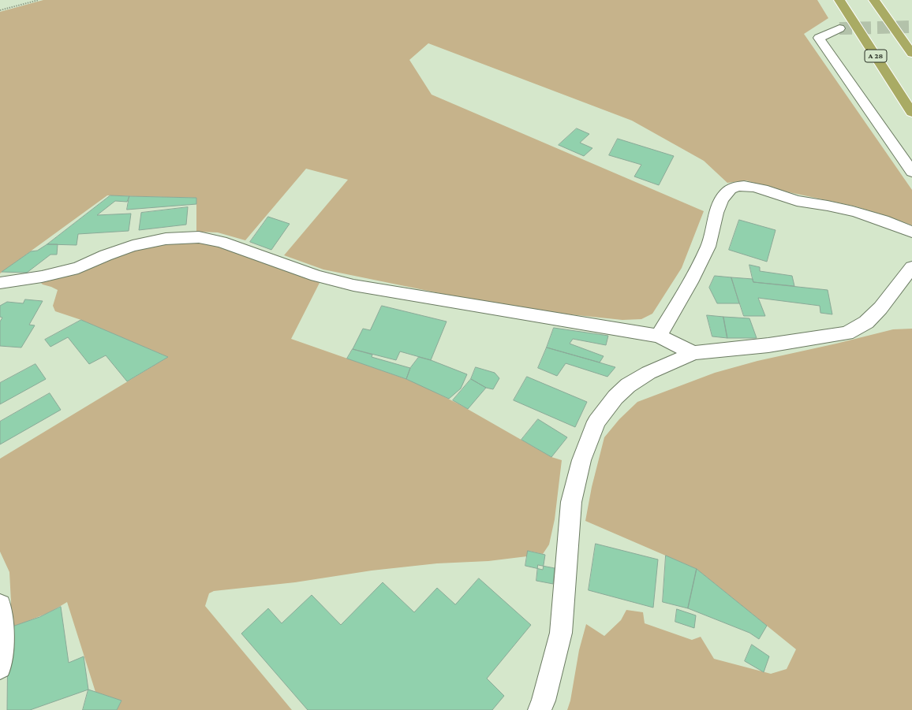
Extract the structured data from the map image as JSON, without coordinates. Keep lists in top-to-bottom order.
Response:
{
  "streets": {
    "highway": ["A 28"]
  }
}
